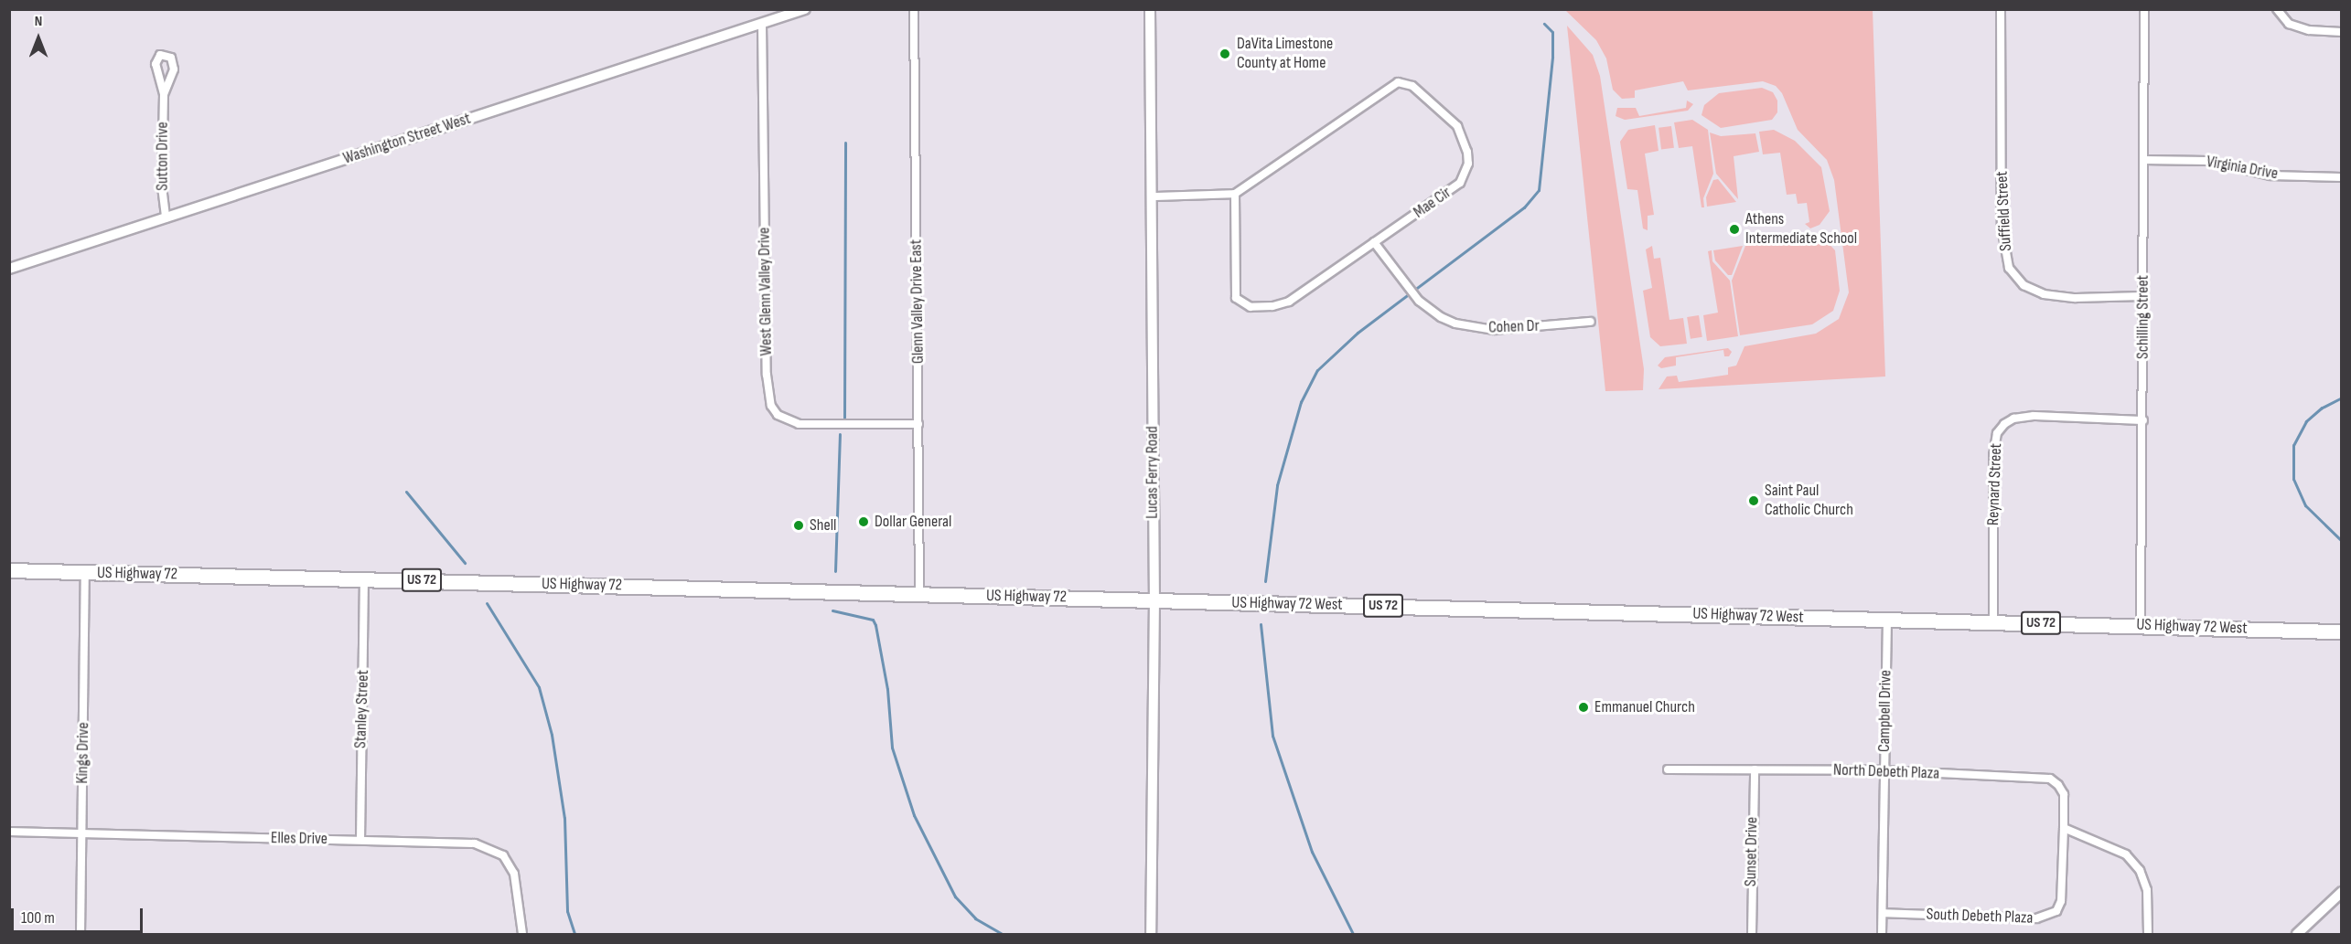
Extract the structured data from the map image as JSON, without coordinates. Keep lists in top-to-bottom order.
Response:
{
  "streets": {
    "highway": ["US Highway 72", "US 72", "US Highway 72 West"],
    "street": [
      "Washington Street West",
      "Sutton Drive",
      "Virginia Drive",
      "Mae Cir",
      "Suffield Street",
      "West Glenn Valley Drive",
      "Glenn Valley Drive East",
      "Schilling Street",
      "Cohen Dr",
      "Lucas Ferry Road",
      "Reynard Street",
      "Stanley Street",
      "Campbell Drive",
      "Kings Drive",
      "North Debeth Plaza",
      "Elles Drive",
      "Sunset Drive",
      "South Debeth Plaza"
    ]
  },
  "crossings": [
    ["Washington Street West", "Sutton Drive"],
    ["Washington Street West", "West Glenn Valley Drive"],
    ["Virginia Drive", "Schilling Street"],
    ["Mae Cir", "Cohen Dr"],
    ["Suffield Street", "Schilling Street"],
    ["West Glenn Valley Drive", "Glenn Valley Drive East"],
    ["Glenn Valley Drive East", "US Highway 72"],
    ["Schilling Street", "Reynard Street"],
    ["Schilling Street", "US Highway 72 West"],
    ["Lucas Ferry Road", "US Highway 72"],
    ["Lucas Ferry Road", "US Highway 72 West"],
    ["Reynard Street", "US Highway 72 West"],
    ["US Highway 72", "US Highway 72 West"],
    ["US Highway 72", "Stanley Street"],
    ["US Highway 72", "Kings Drive"],
    ["US Highway 72 West", "Campbell Drive"],
    ["Stanley Street", "Elles Drive"],
    ["Campbell Drive", "North Debeth Plaza"],
    ["Campbell Drive", "South Debeth Plaza"],
    ["Kings Drive", "Elles Drive"],
    ["North Debeth Plaza", "Sunset Drive"],
    ["North Debeth Plaza", "South Debeth Plaza"]
  ],
  "places": [
    "DaVita Limestone County at Home",
    "Athens Intermediate School",
    "Saint Paul Catholic Church",
    "Dollar General",
    "Shell",
    "Emmanuel Church"
  ],
  "scale_bar": "100 m",
  "north": "top"
}
